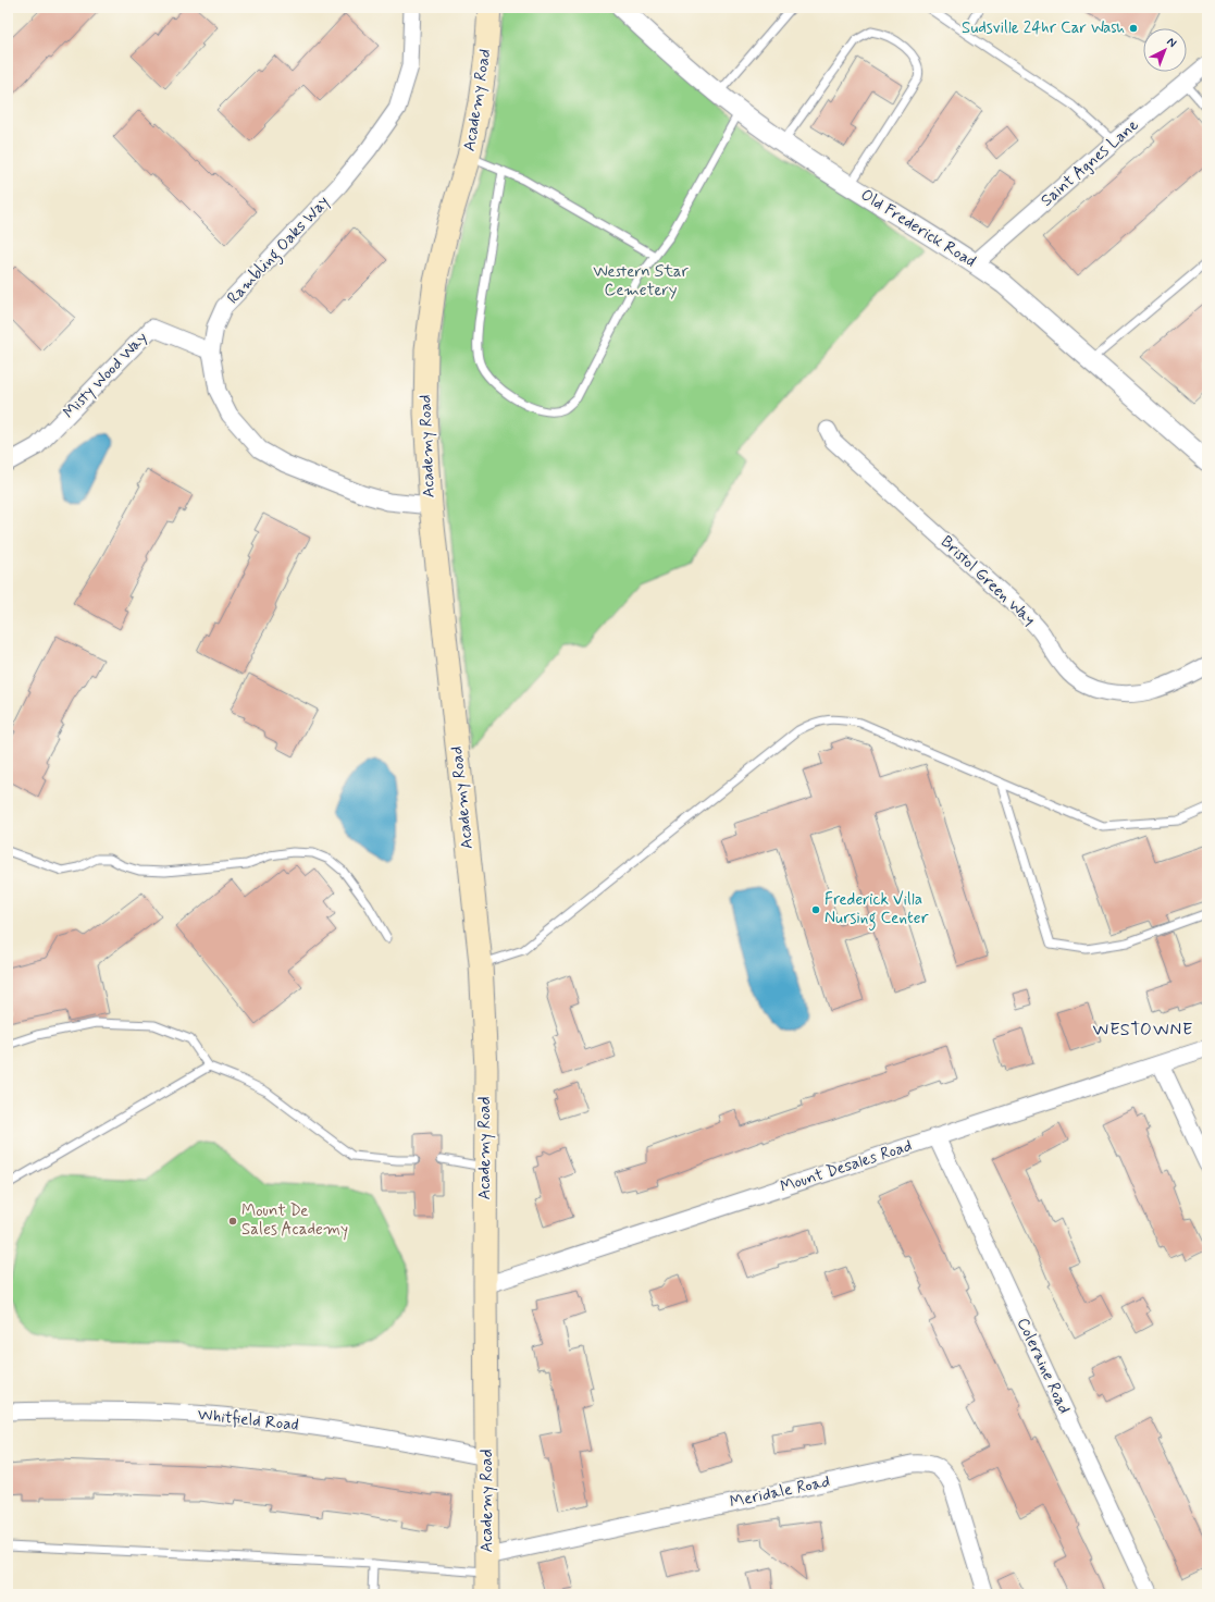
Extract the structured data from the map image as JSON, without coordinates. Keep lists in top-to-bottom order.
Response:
{
  "streets": {
    "main road": ["Academy Road"],
    "street": [
      "Saint Agnes Lane",
      "Old Frederick Road",
      "Rambling Oaks Way",
      "Misty Wood Way",
      "Bristol Green Way",
      "Mount Desales Road",
      "Coleraine Road",
      "Whitfield Road",
      "Meridale Road"
    ]
  },
  "crossings": [
    ["Academy Road", "Rambling Oaks Way"],
    ["Academy Road", "Mount Desales Road"],
    ["Academy Road", "Whitfield Road"],
    ["Academy Road", "Meridale Road"],
    ["Saint Agnes Lane", "Old Frederick Road"],
    ["Rambling Oaks Way", "Misty Wood Way"],
    ["Mount Desales Road", "Coleraine Road"]
  ],
  "districts": ["WESTOWNE"],
  "parks": ["Western Star Cemetery"],
  "places": ["Sudsville 24hr Car Wash", "Frederick Villa Nursing Center", "Mount De Sales Academy"],
  "north": "top right"
}
